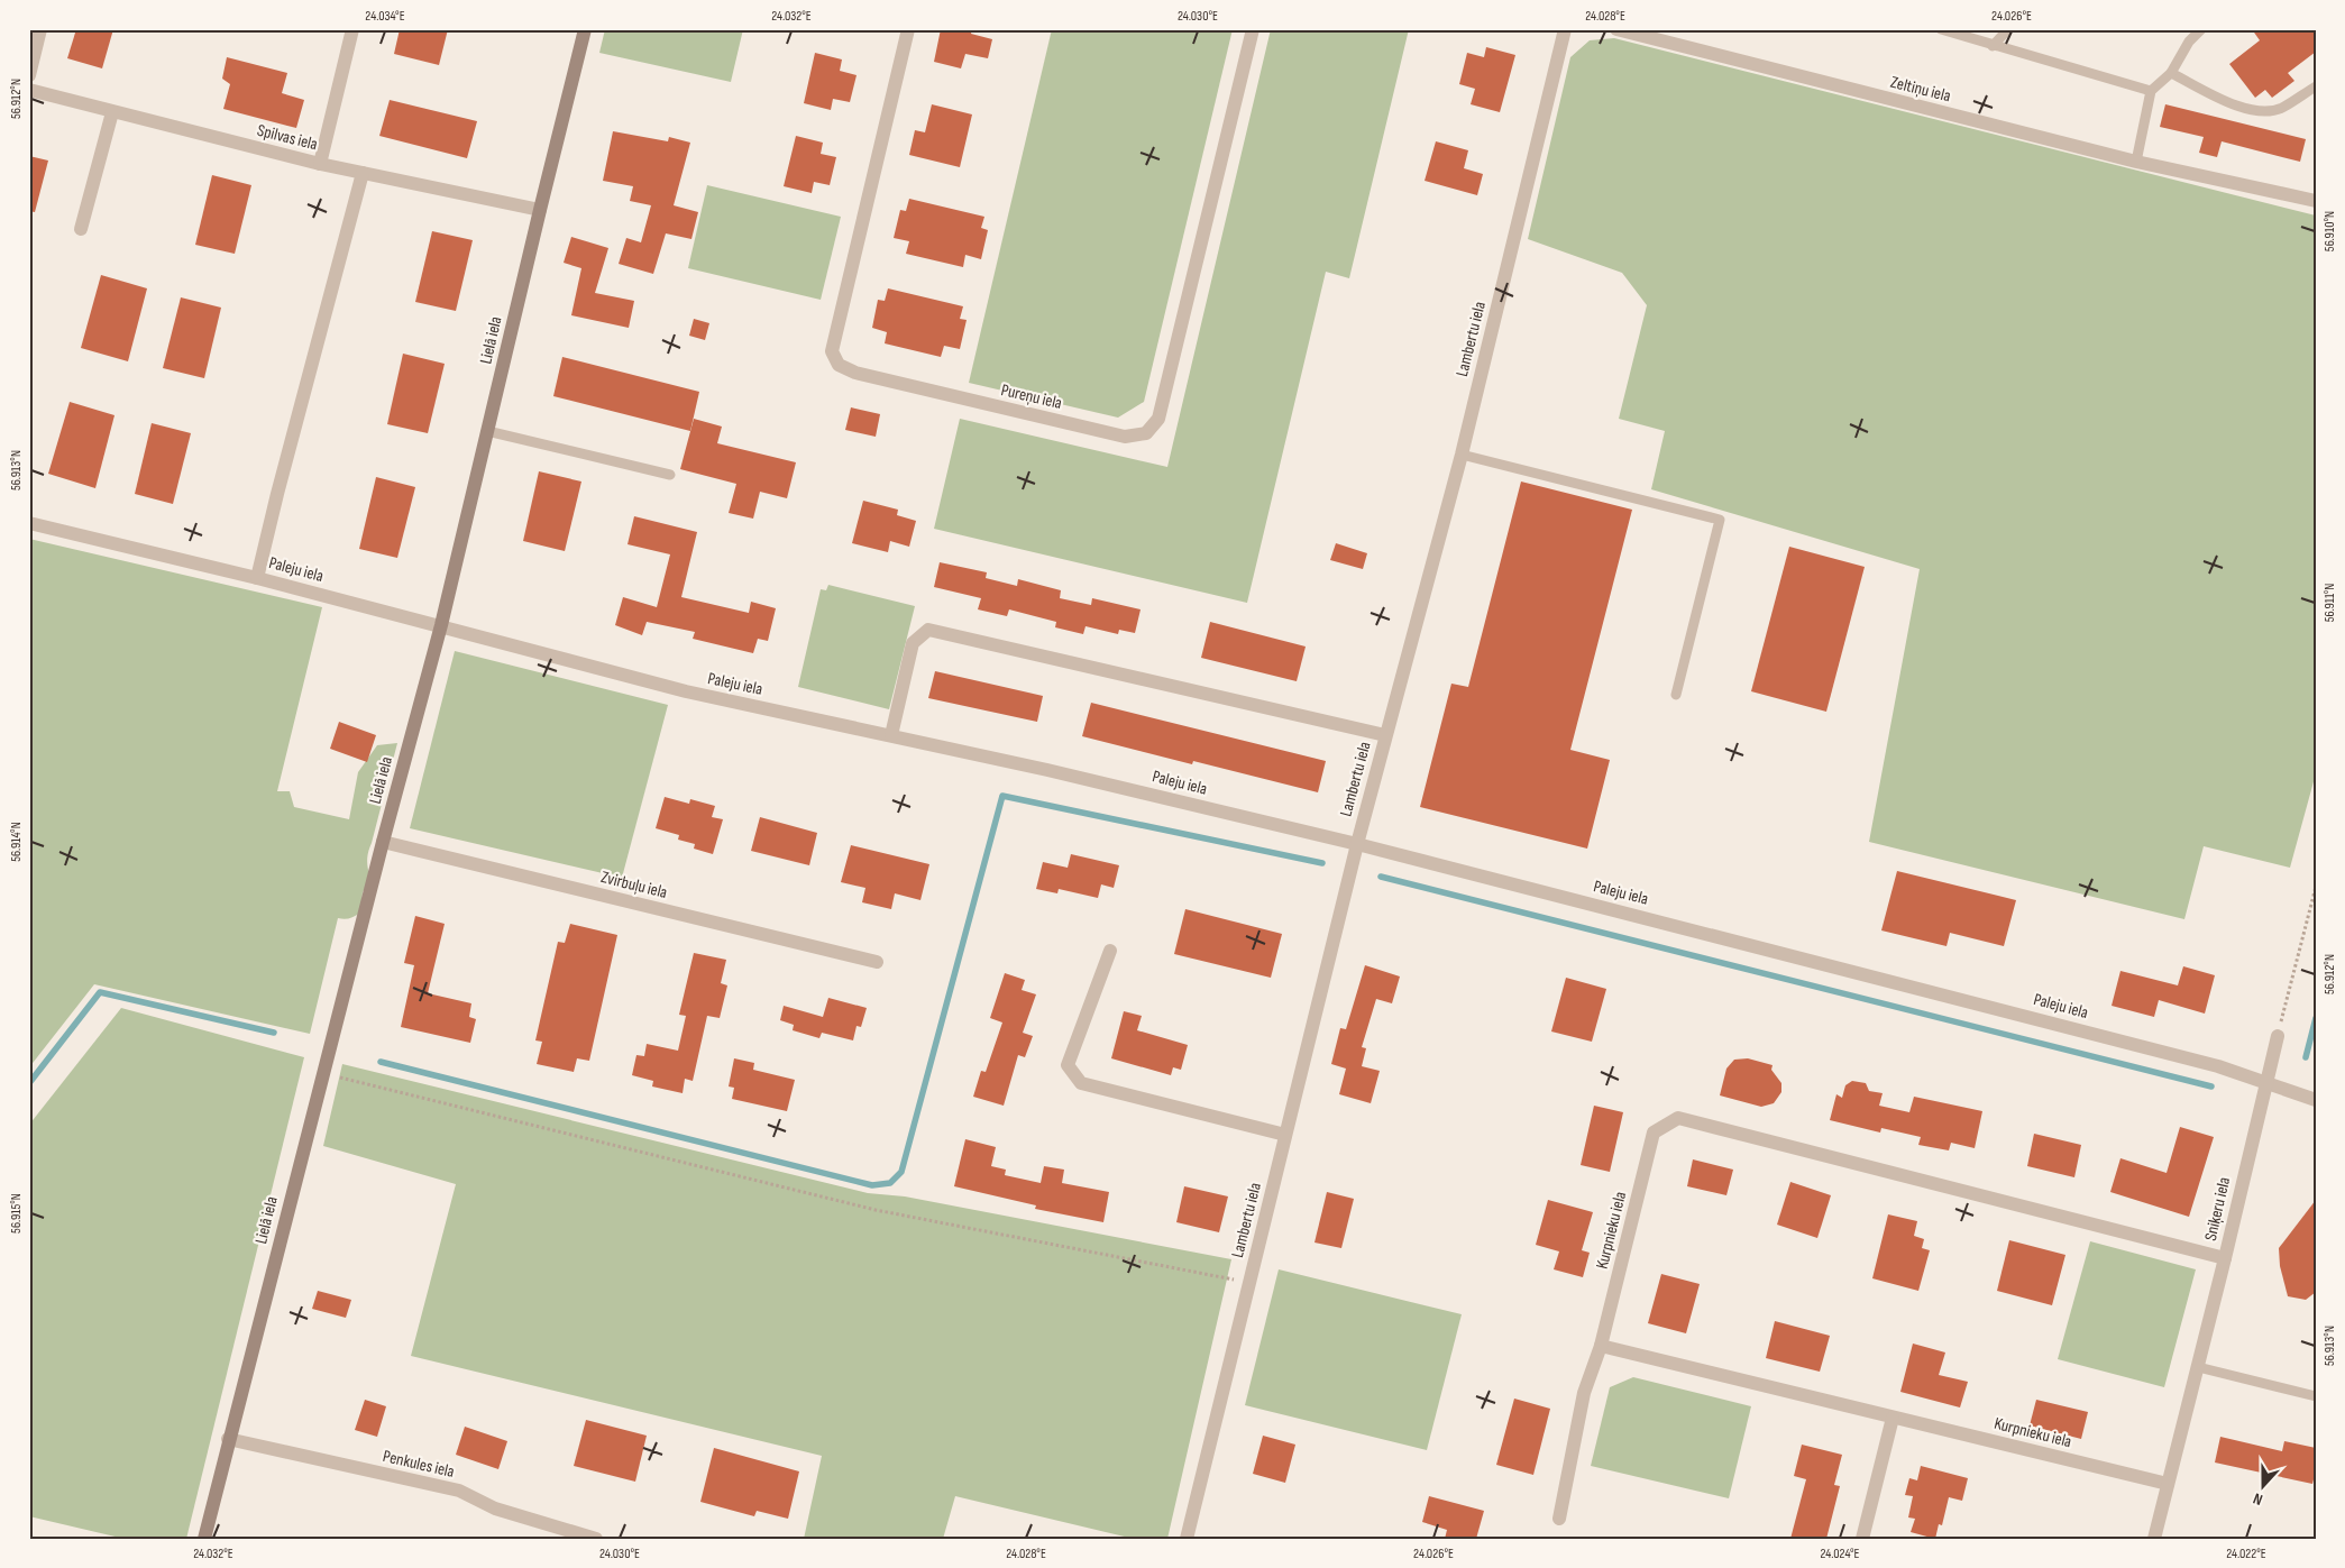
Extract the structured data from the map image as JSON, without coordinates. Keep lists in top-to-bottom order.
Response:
{
  "streets": {
    "street": [
      "Zeltiņu iela",
      "Spilvas iela",
      "Lambertu iela",
      "Lielā iela",
      "Pureņu iela",
      "Paleju iela",
      "Zvirbuļu iela",
      "Sniķeru iela",
      "Kurpnieku iela",
      "Penkules iela"
    ]
  },
  "crossings": [
    ["Spilvas iela", "Lielā iela"],
    ["Lambertu iela", "Paleju iela"],
    ["Lielā iela", "Paleju iela"],
    ["Lielā iela", "Zvirbuļu iela"],
    ["Lielā iela", "Penkules iela"],
    ["Paleju iela", "Sniķeru iela"],
    ["Sniķeru iela", "Kurpnieku iela"]
  ],
  "north": "bottom",
  "coordinates": [
    "24.034°E",
    "24.032°E",
    "24.030°E",
    "24.028°E",
    "24.026°E",
    "56.912°N",
    "56.910°N",
    "56.913°N",
    "56.911°N",
    "56.914°N",
    "56.915°N",
    "24.024°E",
    "24.022°E"
  ]
}
